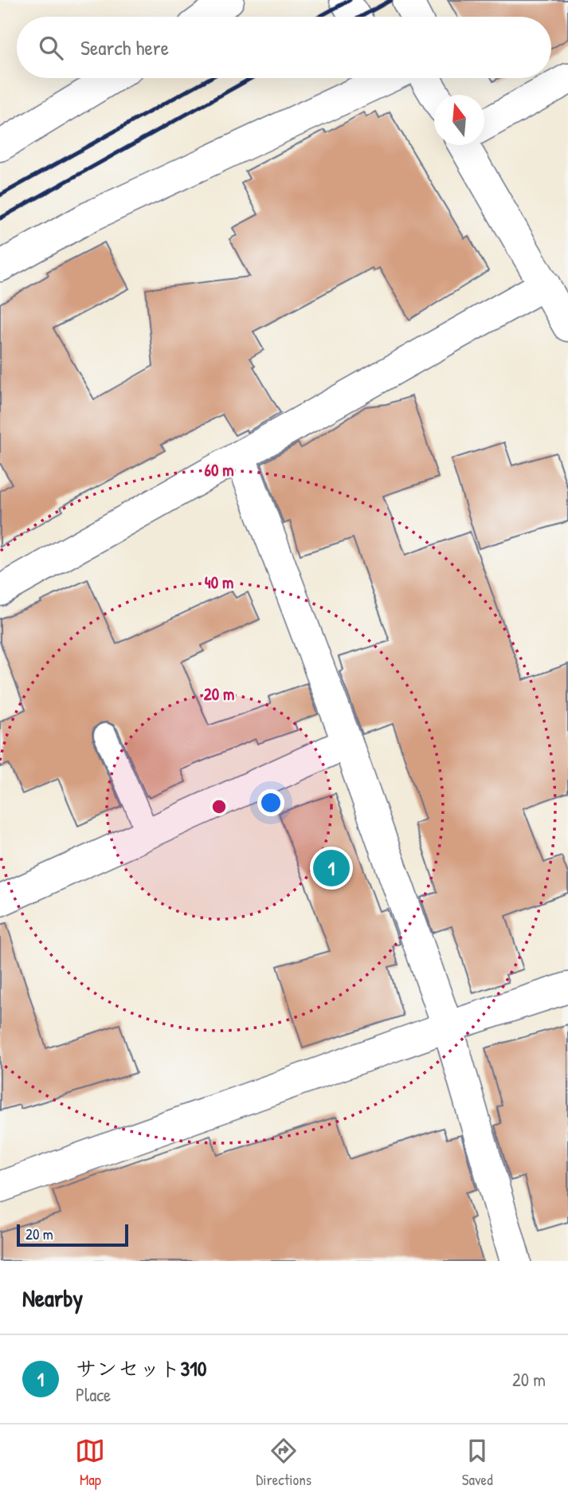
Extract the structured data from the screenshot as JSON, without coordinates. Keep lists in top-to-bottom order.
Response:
{
  "scale_bar": "20 m",
  "north": "top",
  "page": {
    "search": "Search here",
    "pins": "1",
    "scale": "20 m",
    "heading": "Nearby",
    "list": [
      {
        "mark": "1",
        "name": "サンセット310",
        "note": "Place",
        "value": "20 m"
      }
    ],
    "nav": ["Map", "Directions", "Saved"]
  },
  "rings": ["60 m", "40 m", "20 m"]
}
